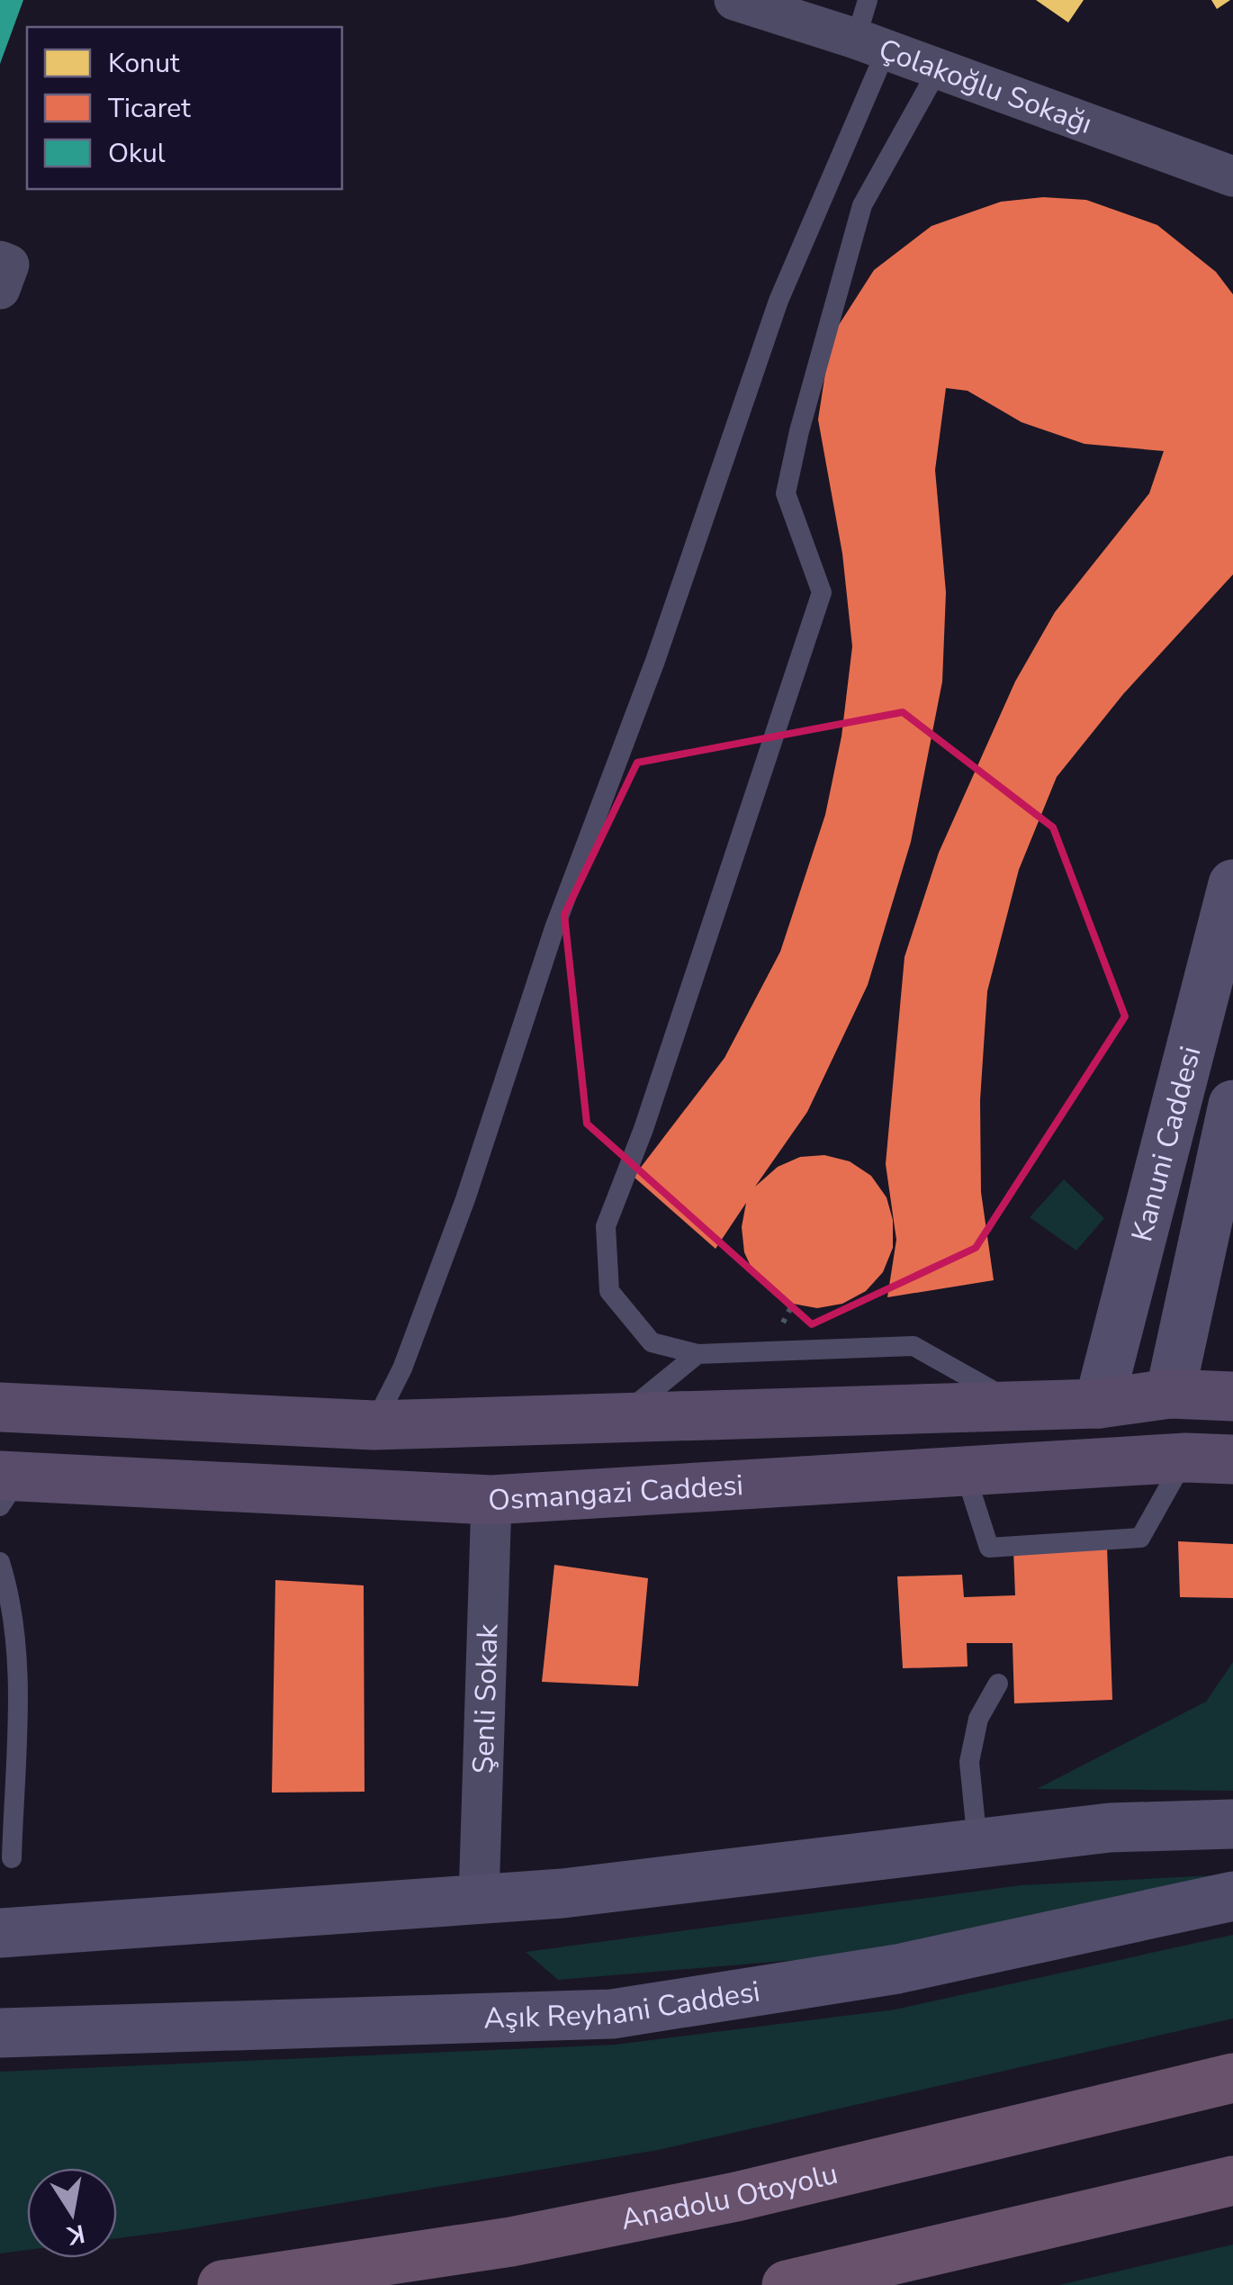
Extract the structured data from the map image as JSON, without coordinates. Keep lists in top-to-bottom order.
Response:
{
  "streets": {
    "highway": ["Anadolu Otoyolu"],
    "main road": ["Kanuni Caddesi", "Osmangazi Caddesi", "Aşık Reyhani Caddesi"],
    "street": ["Çolakoğlu Sokağı", "Şenli Sokak"]
  },
  "crossings": [
    ["Osmangazi Caddesi", "Şenli Sokak"]
  ],
  "legend": ["Konut", "Ticaret", "Okul"],
  "north": "bottom"
}
